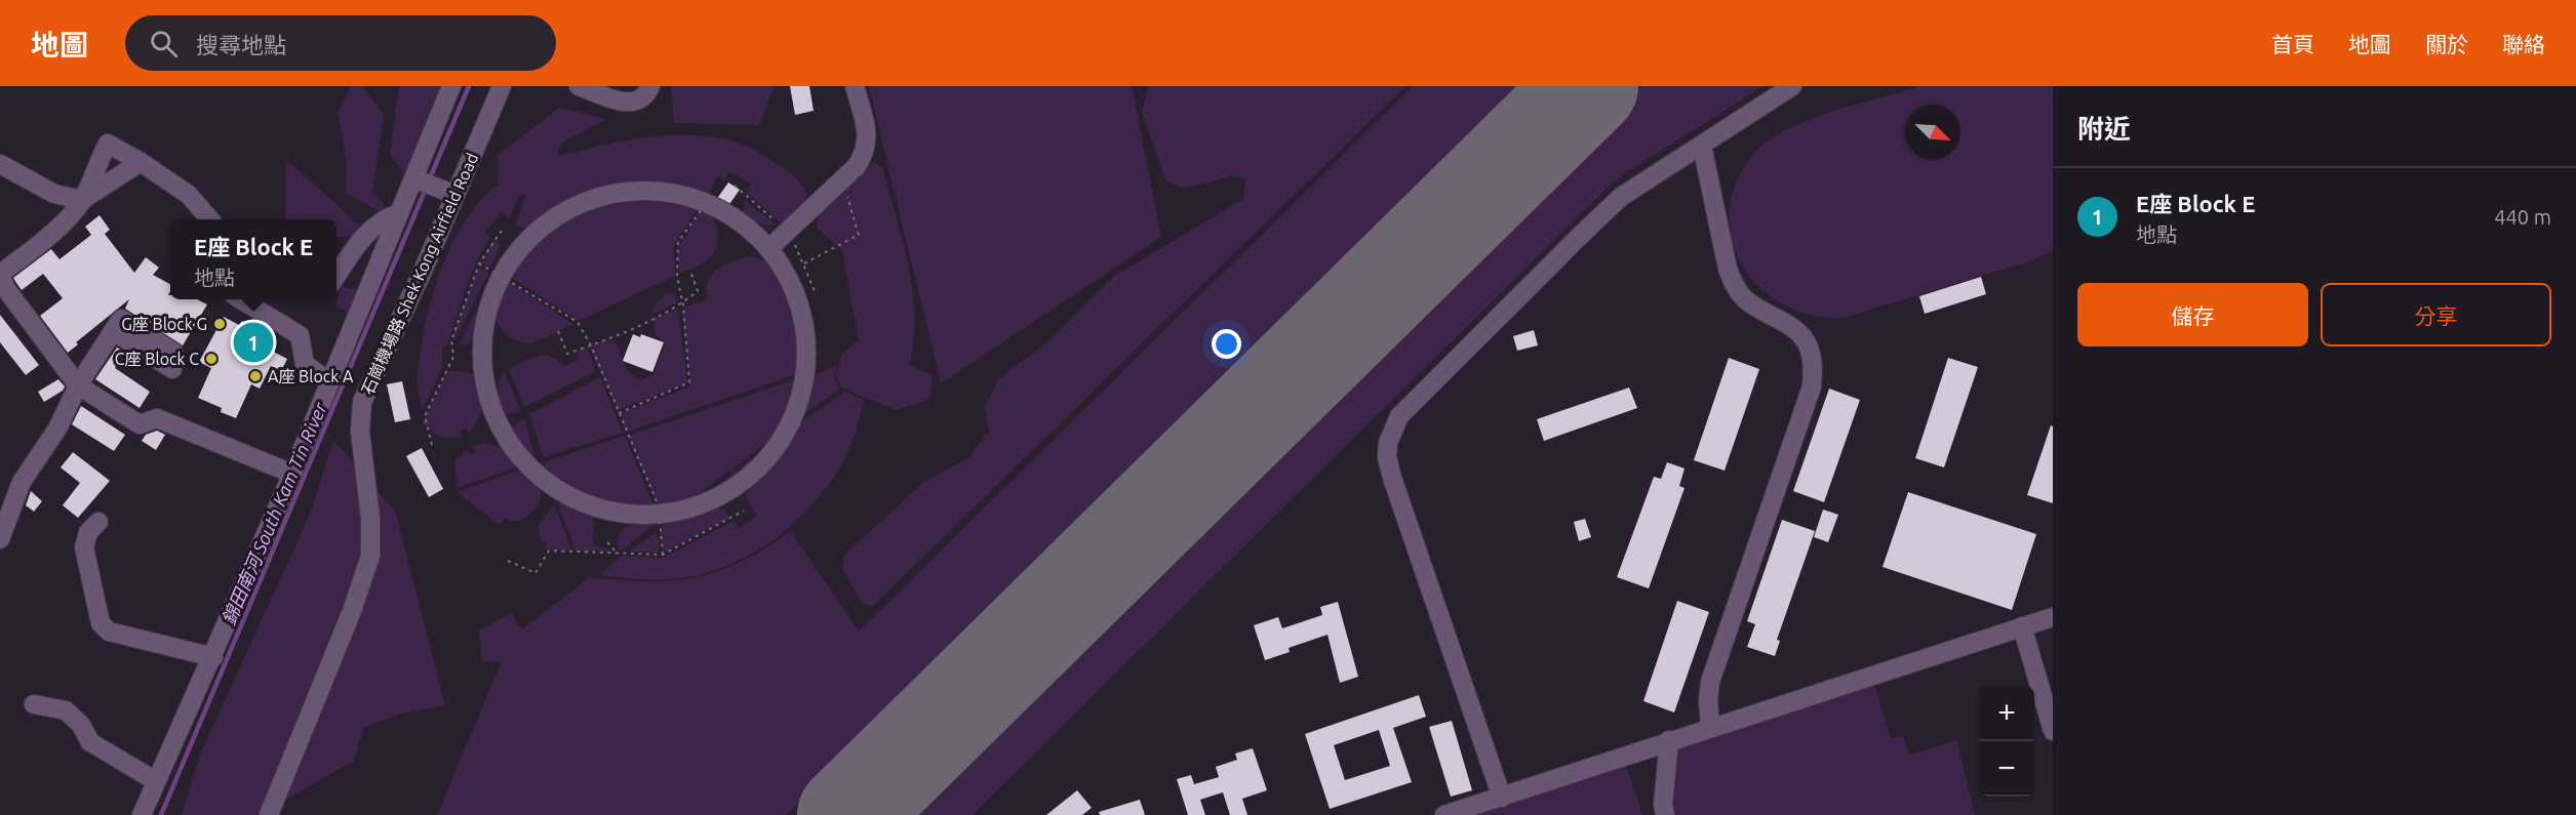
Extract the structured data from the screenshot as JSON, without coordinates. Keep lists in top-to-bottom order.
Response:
{
  "streets": {
    "street": ["石崗機場路 Shek Kong Airfield Road"]
  },
  "water": ["錦田南河 South Kam Tin River"],
  "places": ["G座 Block G", "C座 Block C", "A座 Block A"],
  "north": "bottom right",
  "page": {
    "header": "地圖",
    "search": "搜尋地點",
    "nav": [
      "首頁",
      "地圖",
      "關於",
      "聯絡"
    ],
    "heading": "附近",
    "list": [
      {
        "mark": "1",
        "name": "E座 Block E",
        "note": "地點",
        "value": "440 m"
      }
    ],
    "popup": ["E座 Block E", "地點"],
    "buttons": ["儲存", "分享"],
    "pins": "1",
    "map_buttons": ["+", "−"]
  }
}
